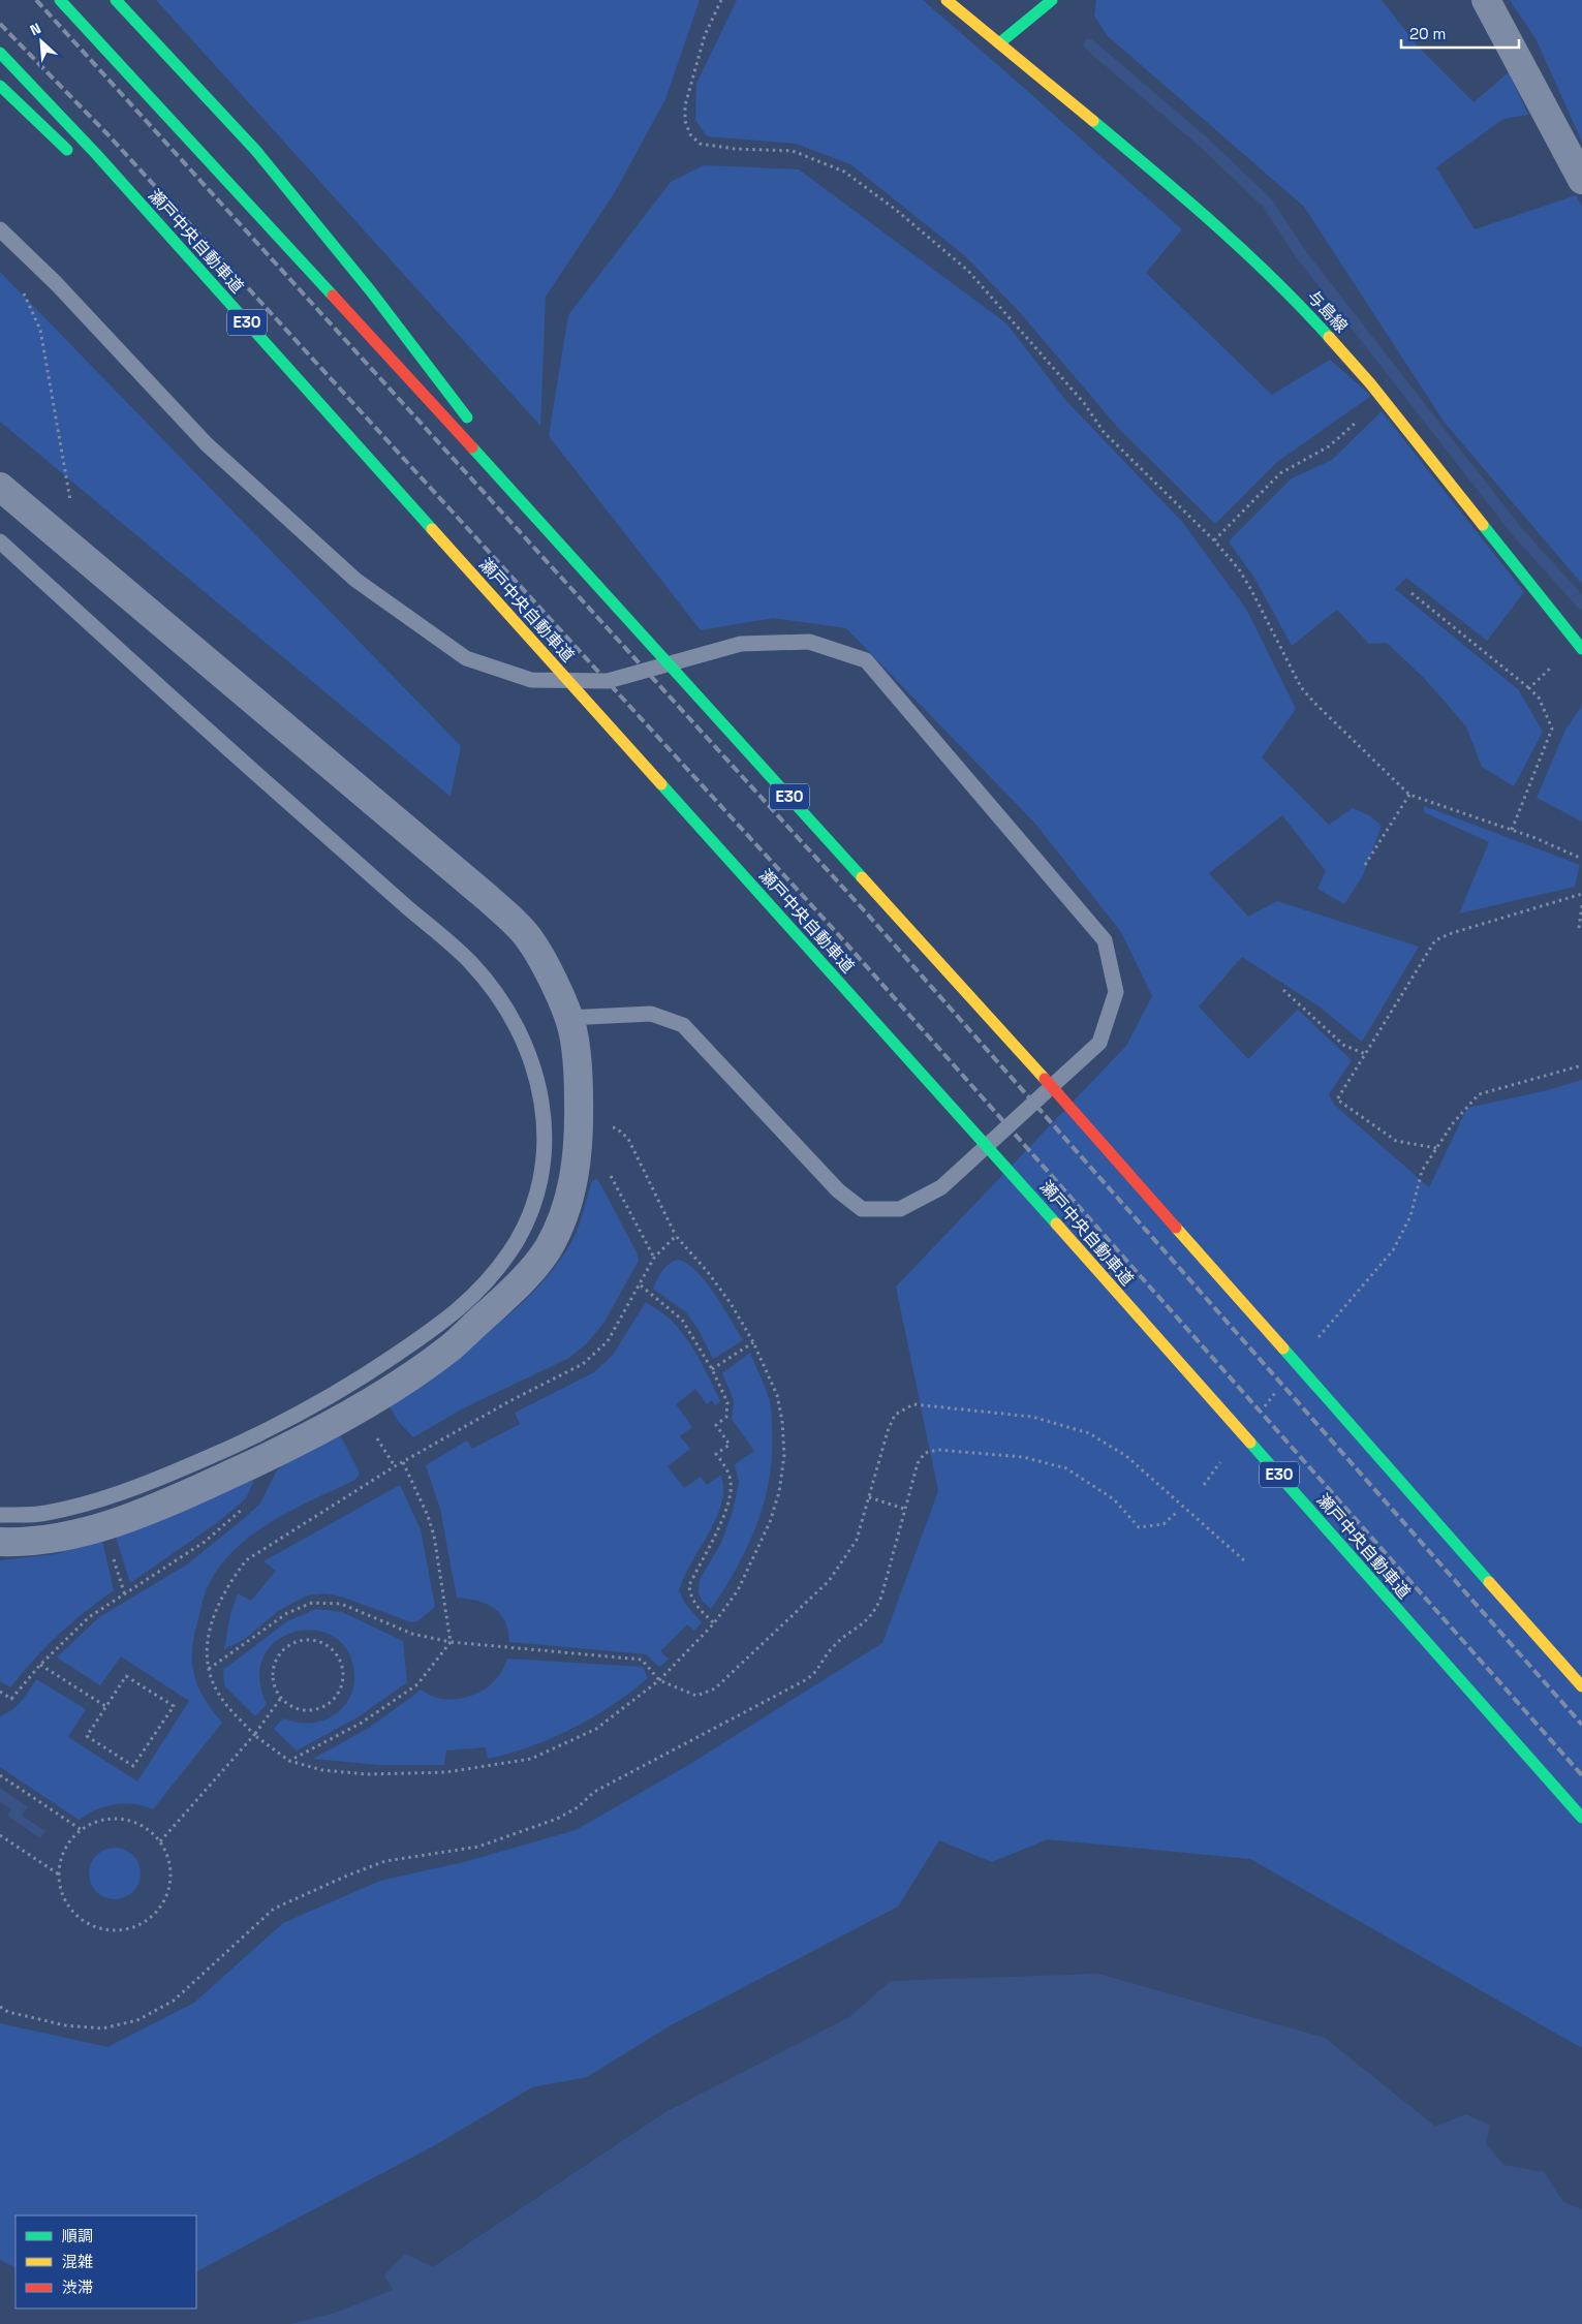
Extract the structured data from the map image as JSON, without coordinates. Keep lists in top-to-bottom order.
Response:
{
  "streets": {
    "main road": ["瀬戸中央自動車道", "与島線", "E30"]
  },
  "legend": ["順調", "混雑", "渋滞"],
  "scale_bar": "20 m",
  "north": "top left"
}
